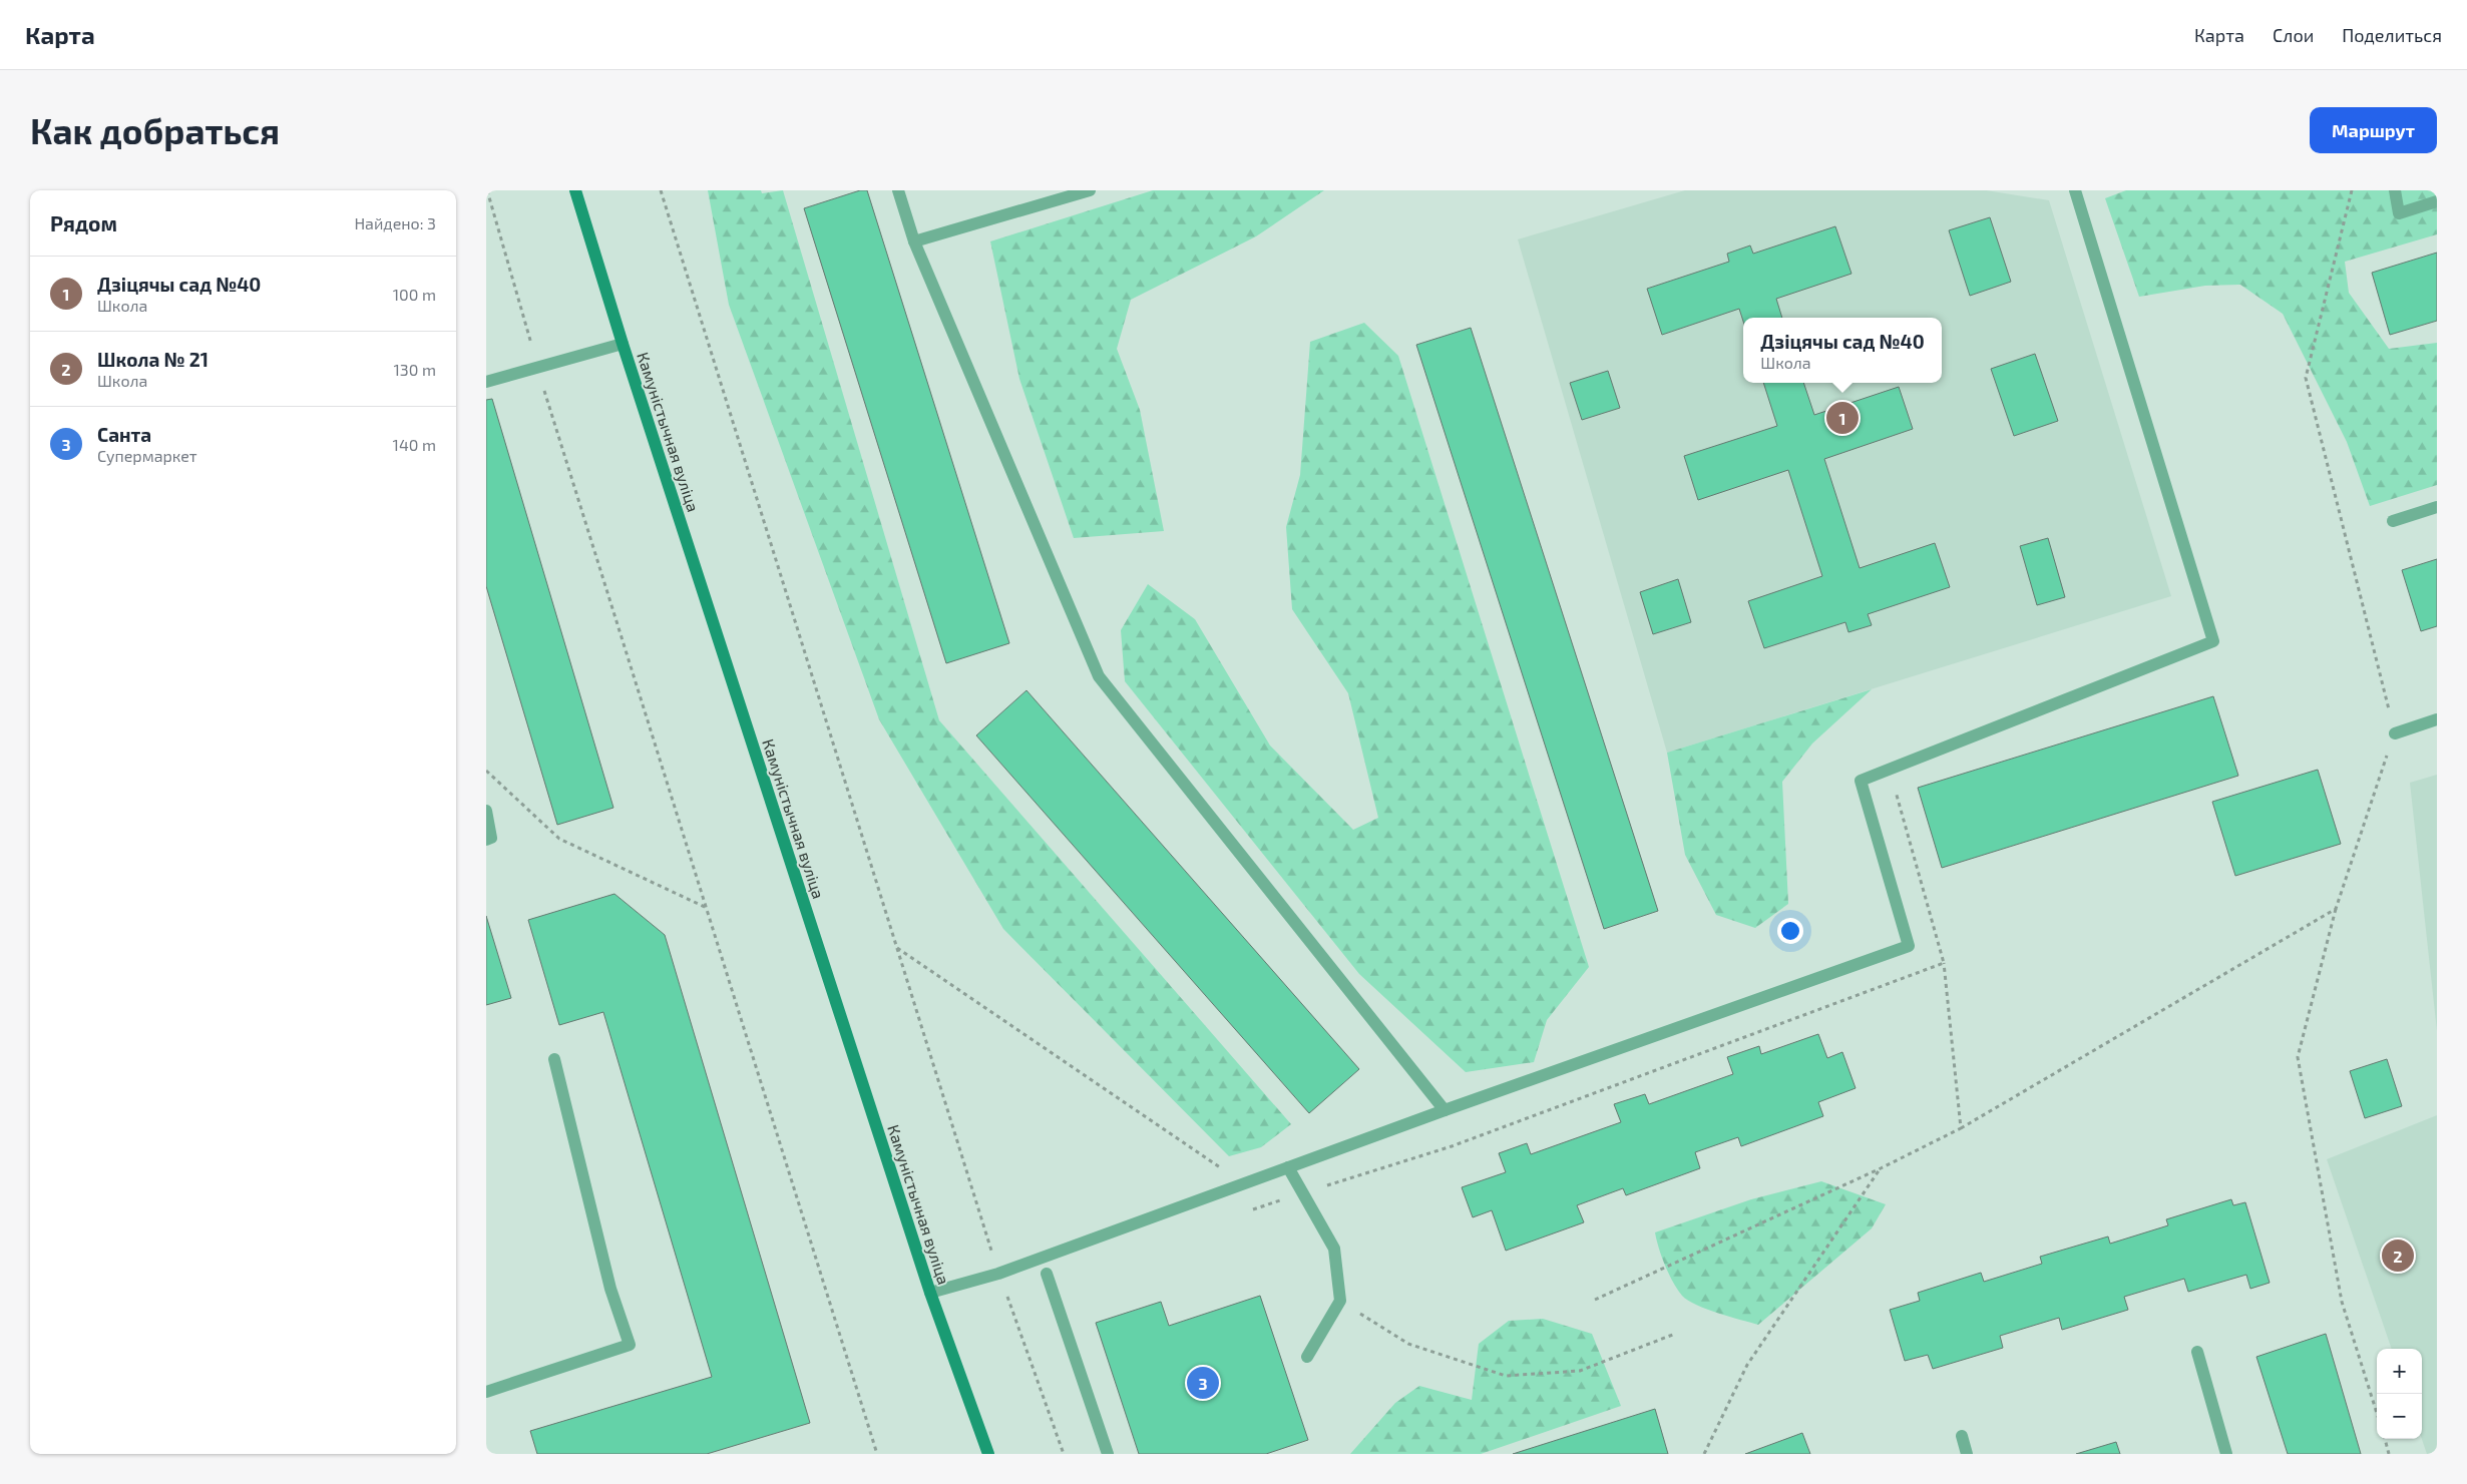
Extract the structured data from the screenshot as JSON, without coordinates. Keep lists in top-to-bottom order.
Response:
{
  "streets": {
    "street": ["Камуністычная вуліца"]
  },
  "page": {
    "header": "Карта",
    "nav": ["Карта", "Слои", "Поделиться"],
    "buttons": "Маршрут",
    "title": "Как добраться",
    "heading": ["Рядом", "Найдено: 3"],
    "list": [
      {
        "mark": "1",
        "name": "Дзіцячы сад №40",
        "note": "Школа",
        "value": "100 m"
      },
      {
        "mark": "2",
        "name": "Школа № 21",
        "note": "Школа",
        "value": "130 m"
      },
      {
        "mark": "3",
        "name": "Санта",
        "note": "Супермаркет",
        "value": "140 m"
      }
    ],
    "popup": ["Дзіцячы сад №40", "Школа"],
    "pins": ["1", "2", "3"],
    "map_buttons": ["+", "−"]
  }
}
